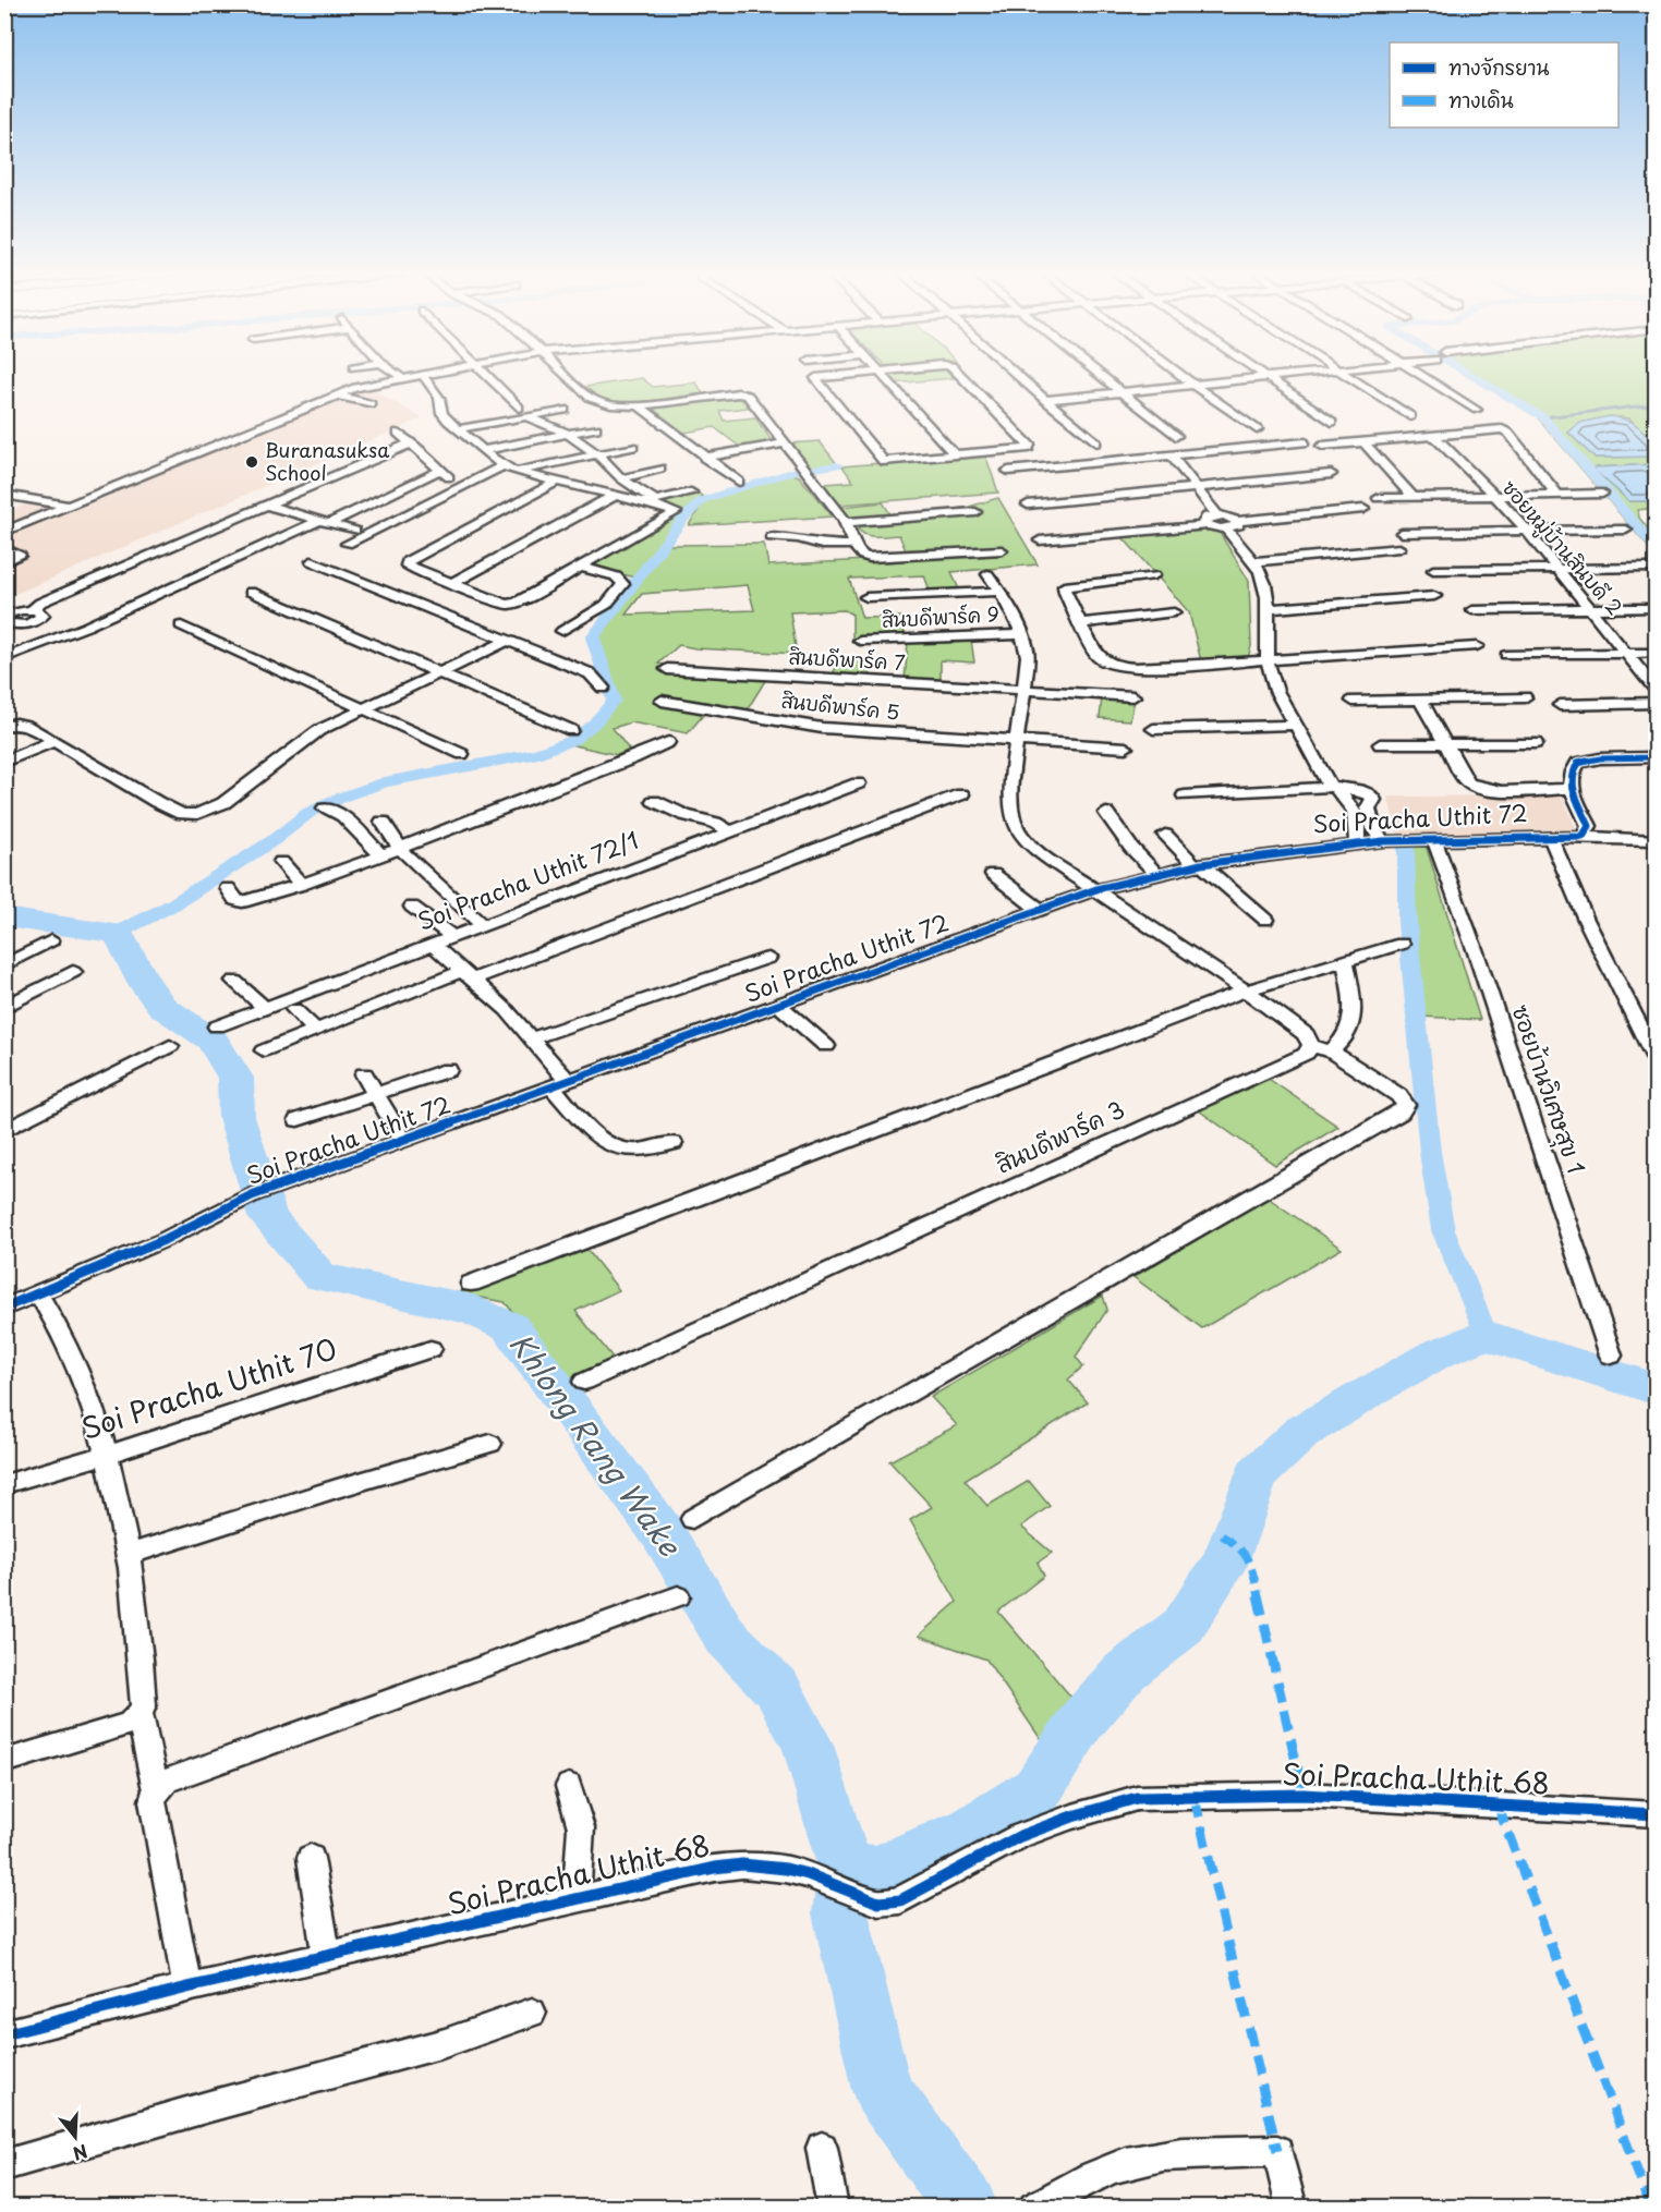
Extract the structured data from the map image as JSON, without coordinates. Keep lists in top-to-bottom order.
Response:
{
  "streets": {
    "street": [
      "ซอยหมู่บ้านสินบดี 2",
      "สินบดีพาร์ค 9",
      "สินบดีพาร์ค 7",
      "สินบดีพาร์ค 5",
      "Soi Pracha Uthit 72",
      "Soi Pracha Uthit 72/1",
      "ซอยบ้านวิเศษสุข 1",
      "สินบดีพาร์ค 3",
      "Soi Pracha Uthit 70",
      "Soi Pracha Uthit 68"
    ]
  },
  "crossings": [
    ["Soi Pracha Uthit 72", "ซอยบ้านวิเศษสุข 1"]
  ],
  "water": ["Khlong Rang Wake"],
  "places": ["Buranasuksa School"],
  "legend": ["ทางจักรยาน", "ทางเดิน"],
  "north": "bottom"
}
